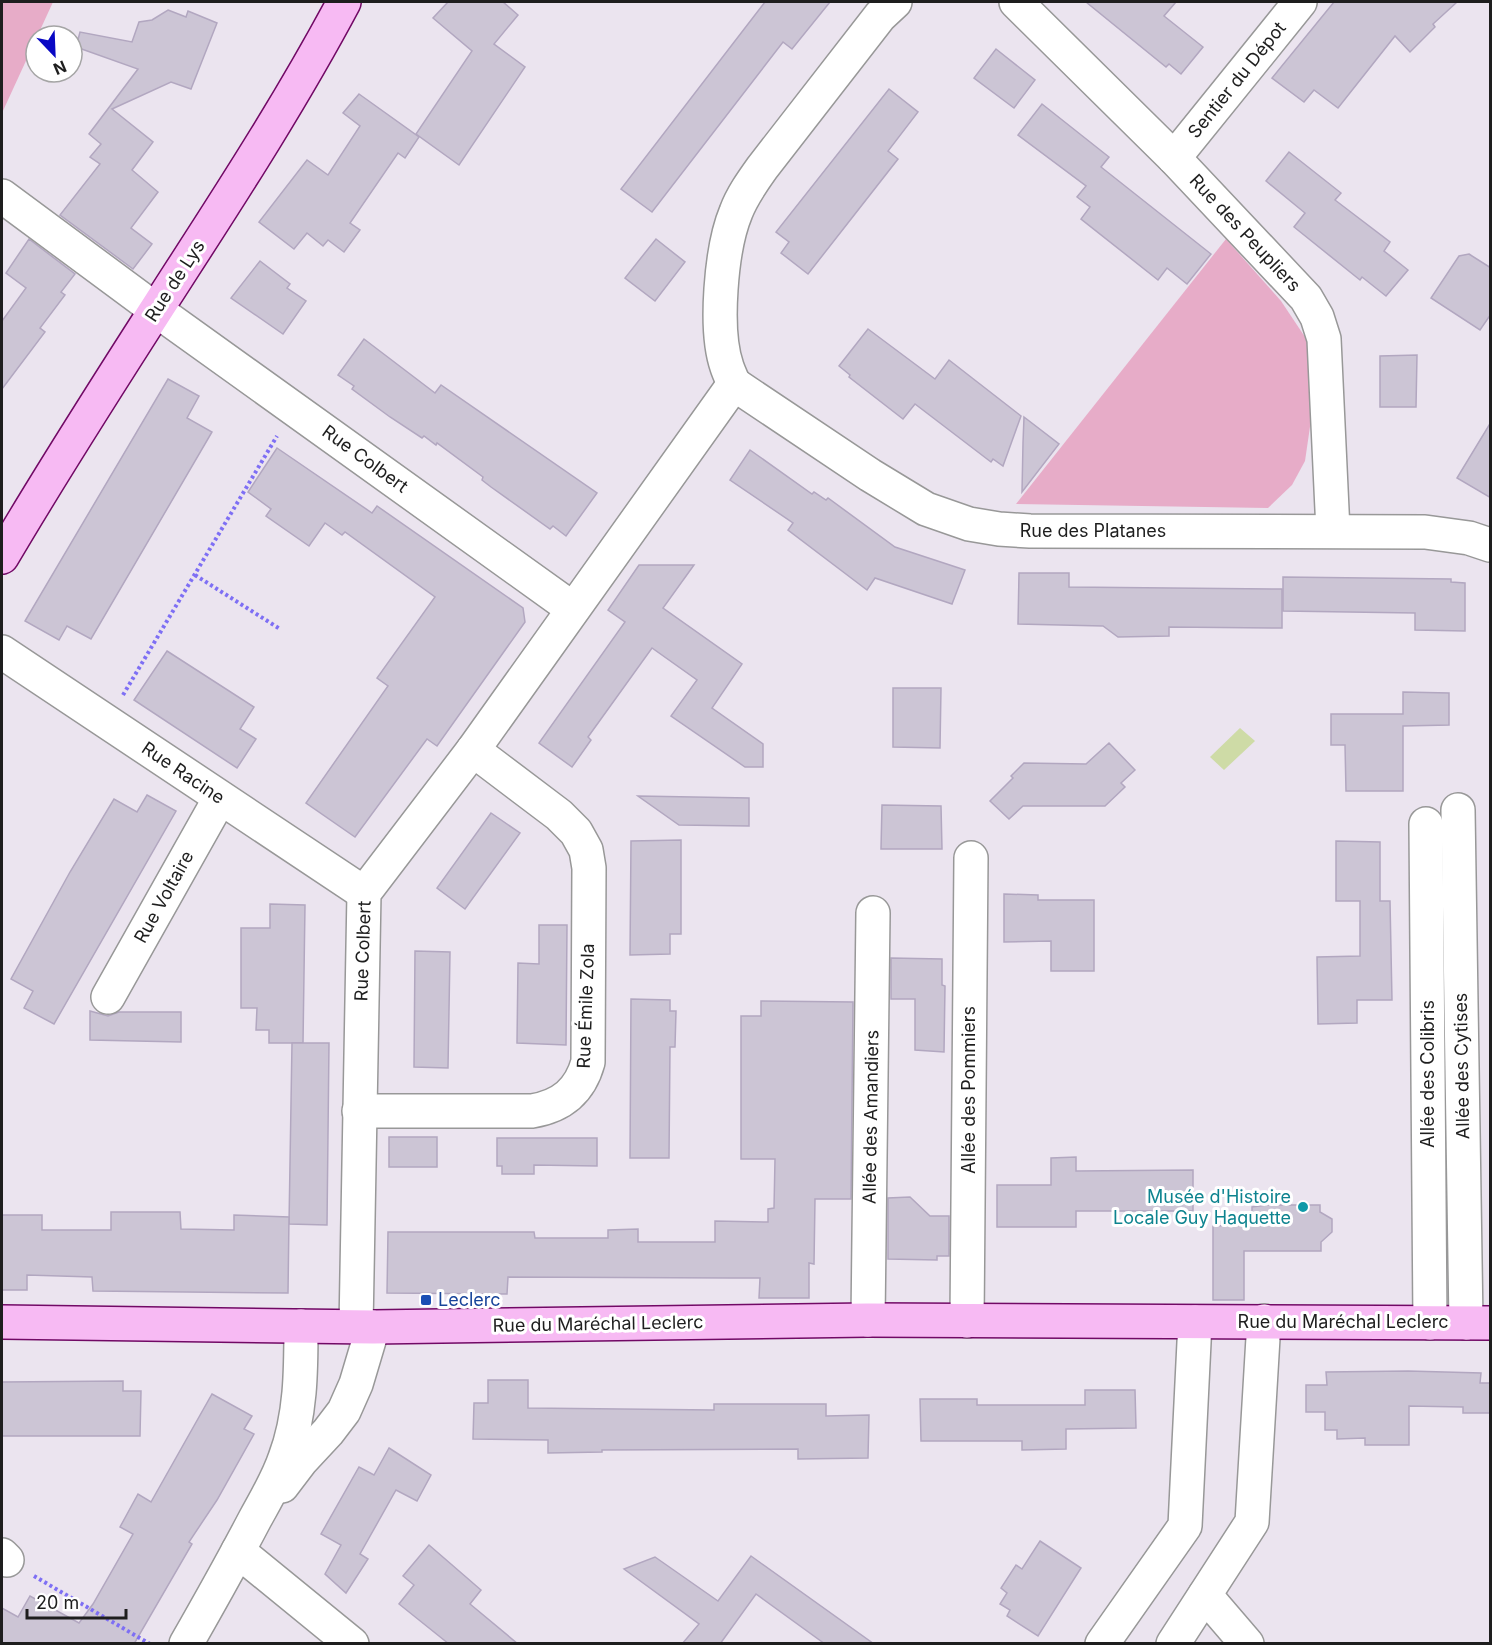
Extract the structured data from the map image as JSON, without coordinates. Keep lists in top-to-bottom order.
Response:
{
  "streets": {
    "street": [
      "Sentier du Dépot",
      "Rue des Peupliers",
      "Rue de Lys",
      "Rue Colbert",
      "Rue des Platanes",
      "Rue Racine",
      "Rue Voltaire",
      "Rue Émile Zola",
      "Allée des Cytises",
      "Allée des Colibris",
      "Allée des Pommiers",
      "Allée des Amandiers",
      "Rue du Maréchal Leclerc"
    ]
  },
  "crossings": [
    ["Sentier du Dépot", "Rue des Peupliers"],
    ["Rue des Peupliers", "Rue des Platanes"],
    ["Rue de Lys", "Rue Colbert"],
    ["Rue Colbert", "Rue des Platanes"],
    ["Rue Colbert", "Rue Racine"],
    ["Rue Colbert", "Rue Émile Zola"],
    ["Rue Colbert", "Rue du Maréchal Leclerc"],
    ["Rue Racine", "Rue Voltaire"],
    ["Allée des Cytises", "Rue du Maréchal Leclerc"],
    ["Allée des Colibris", "Rue du Maréchal Leclerc"],
    ["Allée des Pommiers", "Rue du Maréchal Leclerc"],
    ["Allée des Amandiers", "Rue du Maréchal Leclerc"]
  ],
  "places": {
    "other": ["Musée d'Histoire Locale Guy Haquette"],
    "transit": ["Leclerc"]
  },
  "scale_bar": "20 m",
  "north": "bottom right"
}
